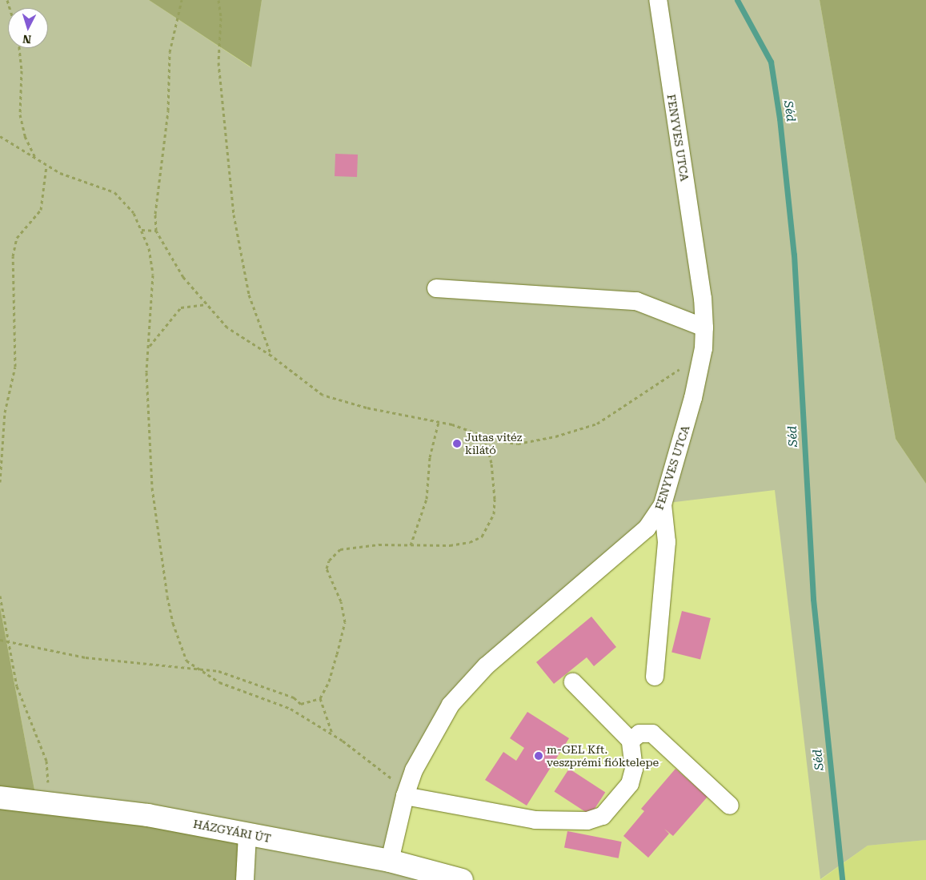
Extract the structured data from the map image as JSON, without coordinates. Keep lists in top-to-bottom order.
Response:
{
  "streets": {
    "main road": ["HÁZGYÁRI ÚT"],
    "street": ["FENYVES UTCA"]
  },
  "crossings": [
    ["FENYVES UTCA", "HÁZGYÁRI ÚT"]
  ],
  "water": ["Séd"],
  "places": ["Jutas vitéz kilátó", "m-GEL Kft. veszprémi fióktelepe"],
  "north": "bottom"
}
